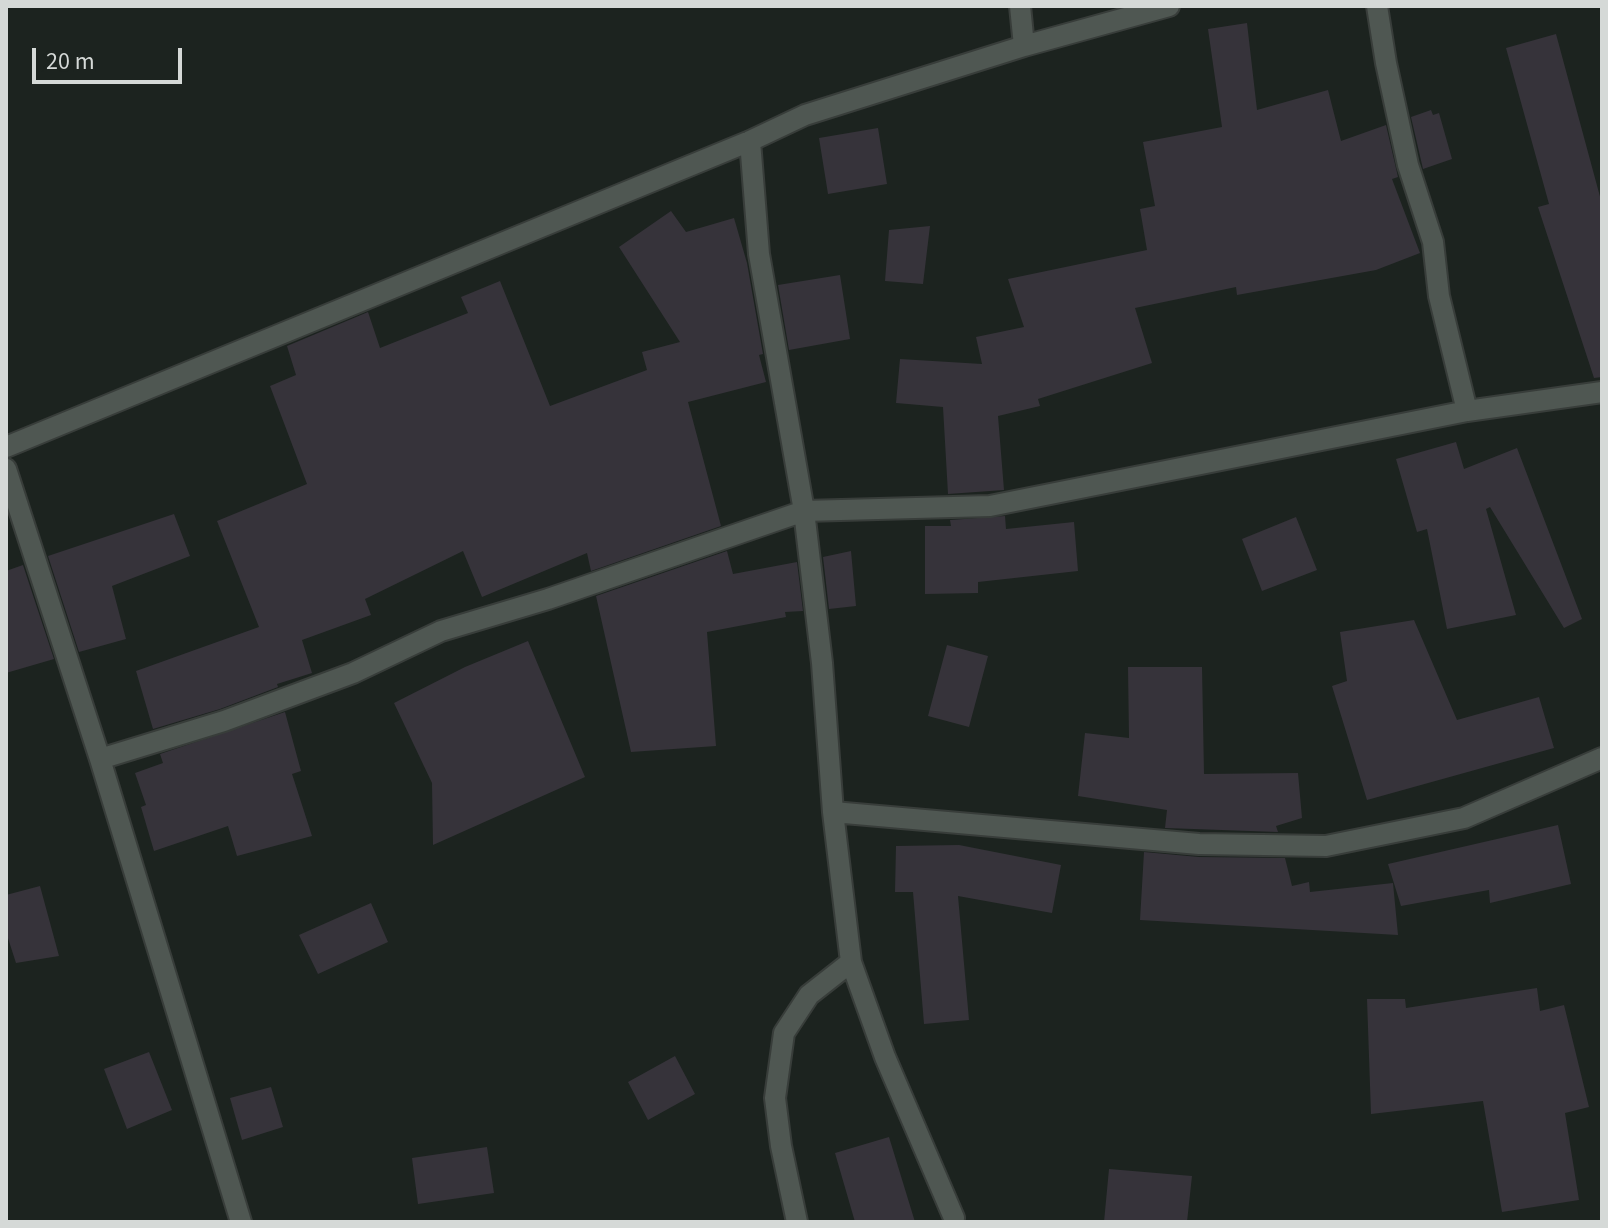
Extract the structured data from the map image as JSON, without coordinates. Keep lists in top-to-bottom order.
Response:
{
  "scale_bar": "20 m"
}
